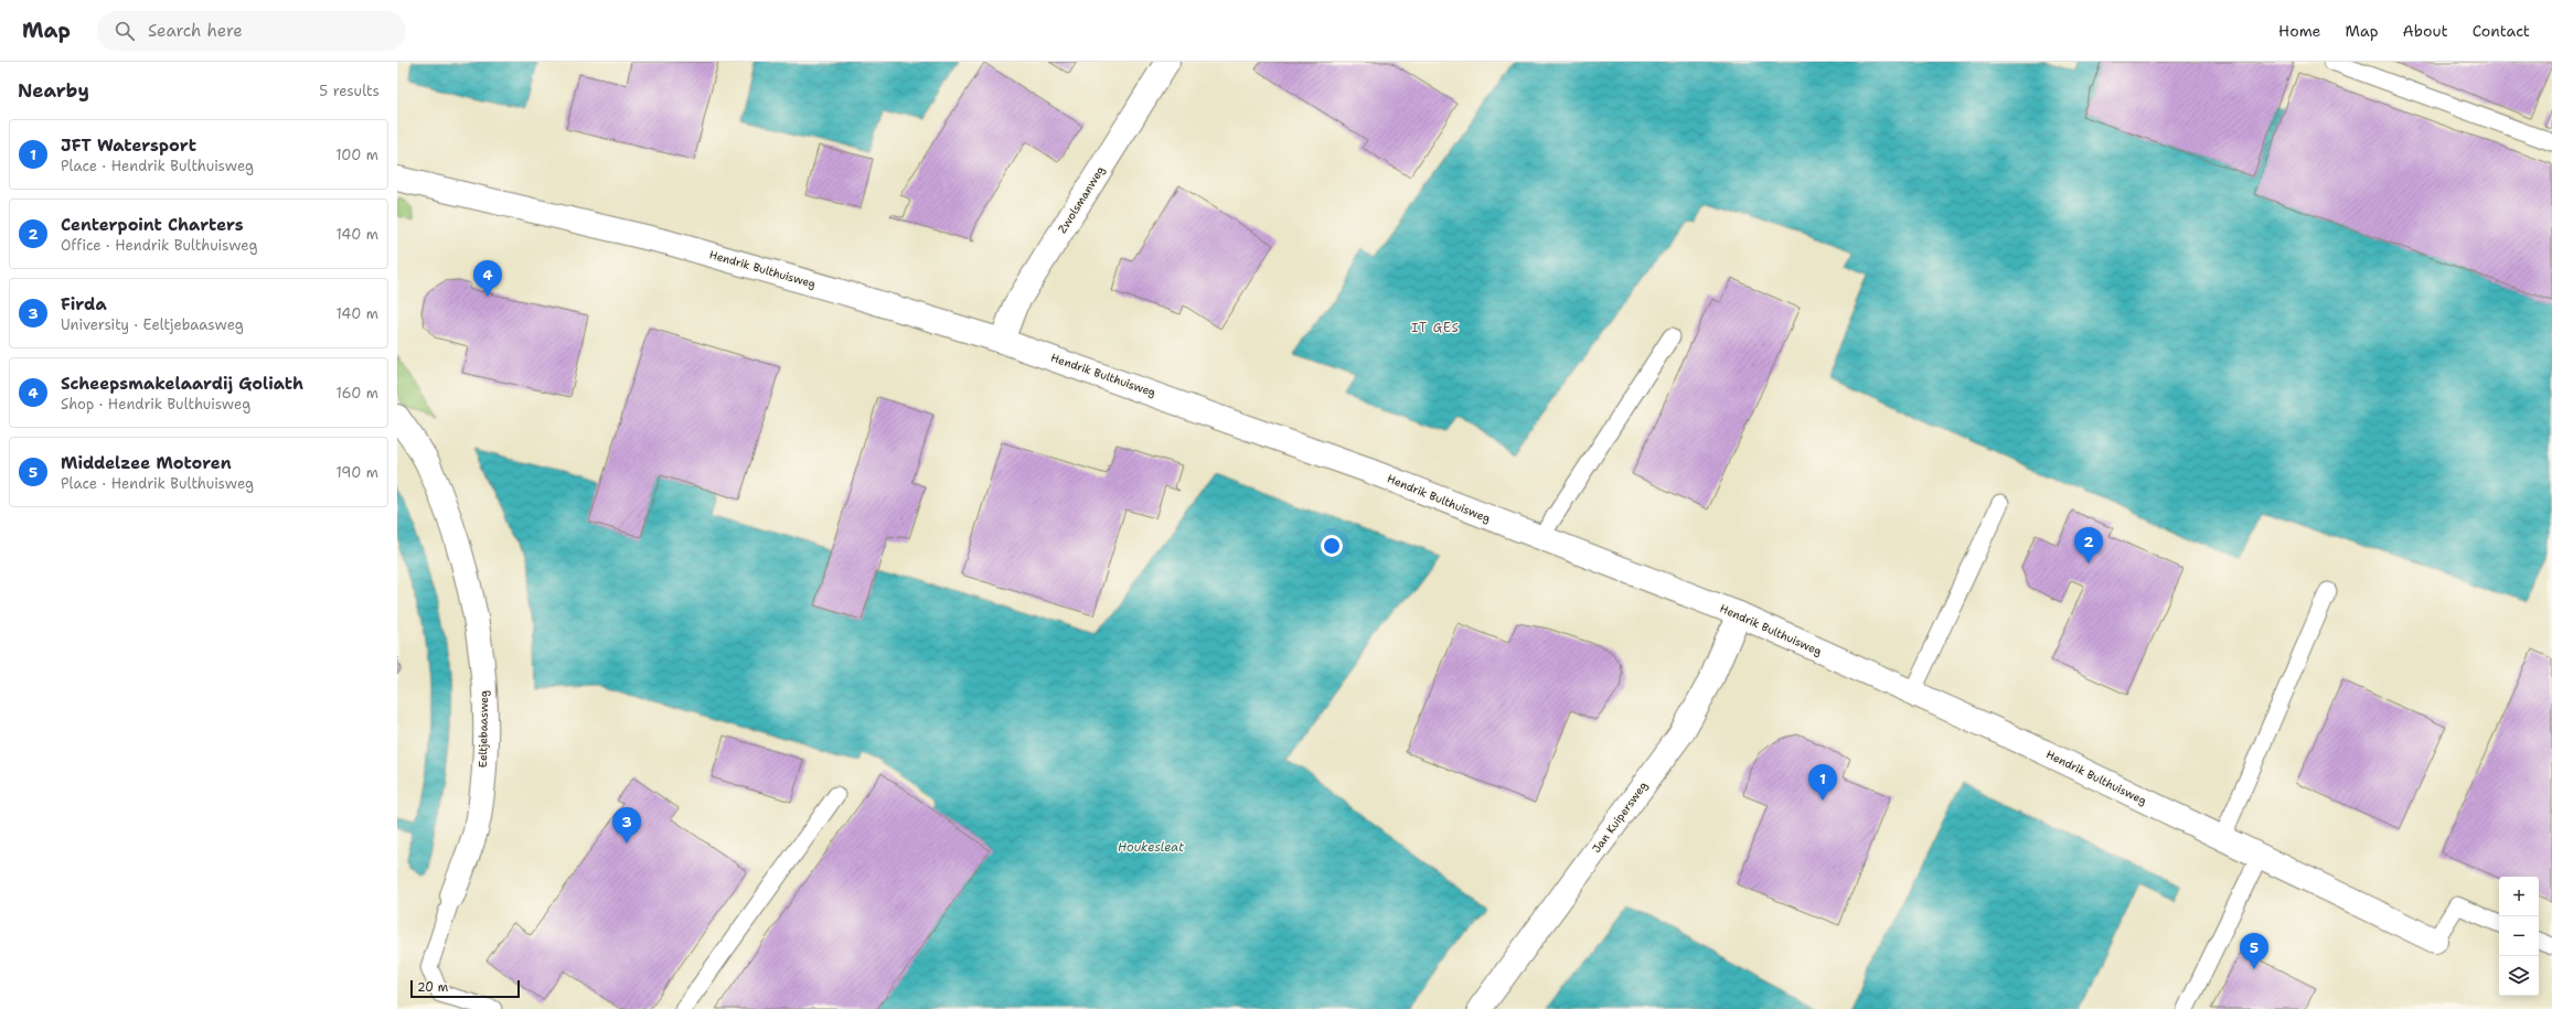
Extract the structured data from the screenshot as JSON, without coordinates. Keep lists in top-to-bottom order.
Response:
{
  "streets": {
    "street": [
      "Zwolsmanweg",
      "Hendrik Bulthuisweg",
      "Eeltjebaasweg",
      "Jan Kuipersweg"
    ]
  },
  "crossings": [
    ["Zwolsmanweg", "Hendrik Bulthuisweg"],
    ["Hendrik Bulthuisweg", "Jan Kuipersweg"]
  ],
  "districts": ["IT GES"],
  "water": ["Houkesleat"],
  "scale_bar": "20 m",
  "page": {
    "header": "Map",
    "search": "Search here",
    "nav": [
      "Home",
      "Map",
      "About",
      "Contact"
    ],
    "heading": ["Nearby", "5 results"],
    "list": [
      {
        "mark": "1",
        "name": "JFT Watersport",
        "note": "Place · Hendrik Bulthuisweg",
        "value": "100 m"
      },
      {
        "mark": "2",
        "name": "Centerpoint Charters",
        "note": "Office · Hendrik Bulthuisweg",
        "value": "140 m"
      },
      {
        "mark": "3",
        "name": "Firda",
        "note": "University · Eeltjebaasweg",
        "value": "140 m"
      },
      {
        "mark": "4",
        "name": "Scheepsmakelaardij Goliath",
        "note": "Shop · Hendrik Bulthuisweg",
        "value": "160 m"
      },
      {
        "mark": "5",
        "name": "Middelzee Motoren",
        "note": "Place · Hendrik Bulthuisweg",
        "value": "190 m"
      }
    ],
    "pins": [
      "4",
      "2",
      "1",
      "3",
      "5"
    ],
    "map_buttons": ["+", "−"],
    "scale": "20 m"
  }
}
